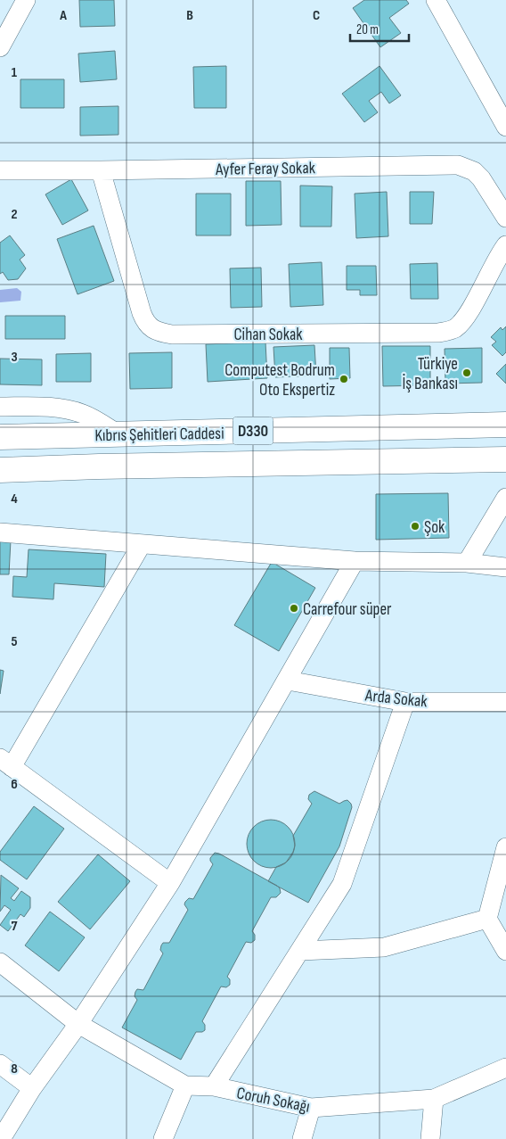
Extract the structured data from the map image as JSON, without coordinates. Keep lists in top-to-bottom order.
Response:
{
  "streets": {
    "highway": ["D330", "Kıbrıs Şehitleri Caddesi"],
    "street": [
      "Ayfer Feray Sokak",
      "Cihan Sokak",
      "Arda Sokak",
      "Coruh Sokağı"
    ]
  },
  "crossings": [
    ["Ayfer Feray Sokak", "Cihan Sokak"]
  ],
  "places": [
    "Türkiye İş Bankası",
    "Computest Bodrum Oto Ekspertiz",
    "Şok",
    "Carrefour süper"
  ],
  "scale_bar": "20 m",
  "grid": {
    "columns": ["A", "B", "C"],
    "rows": [
      "1",
      "2",
      "3",
      "4",
      "5",
      "6",
      "7",
      "8"
    ]
  }
}
